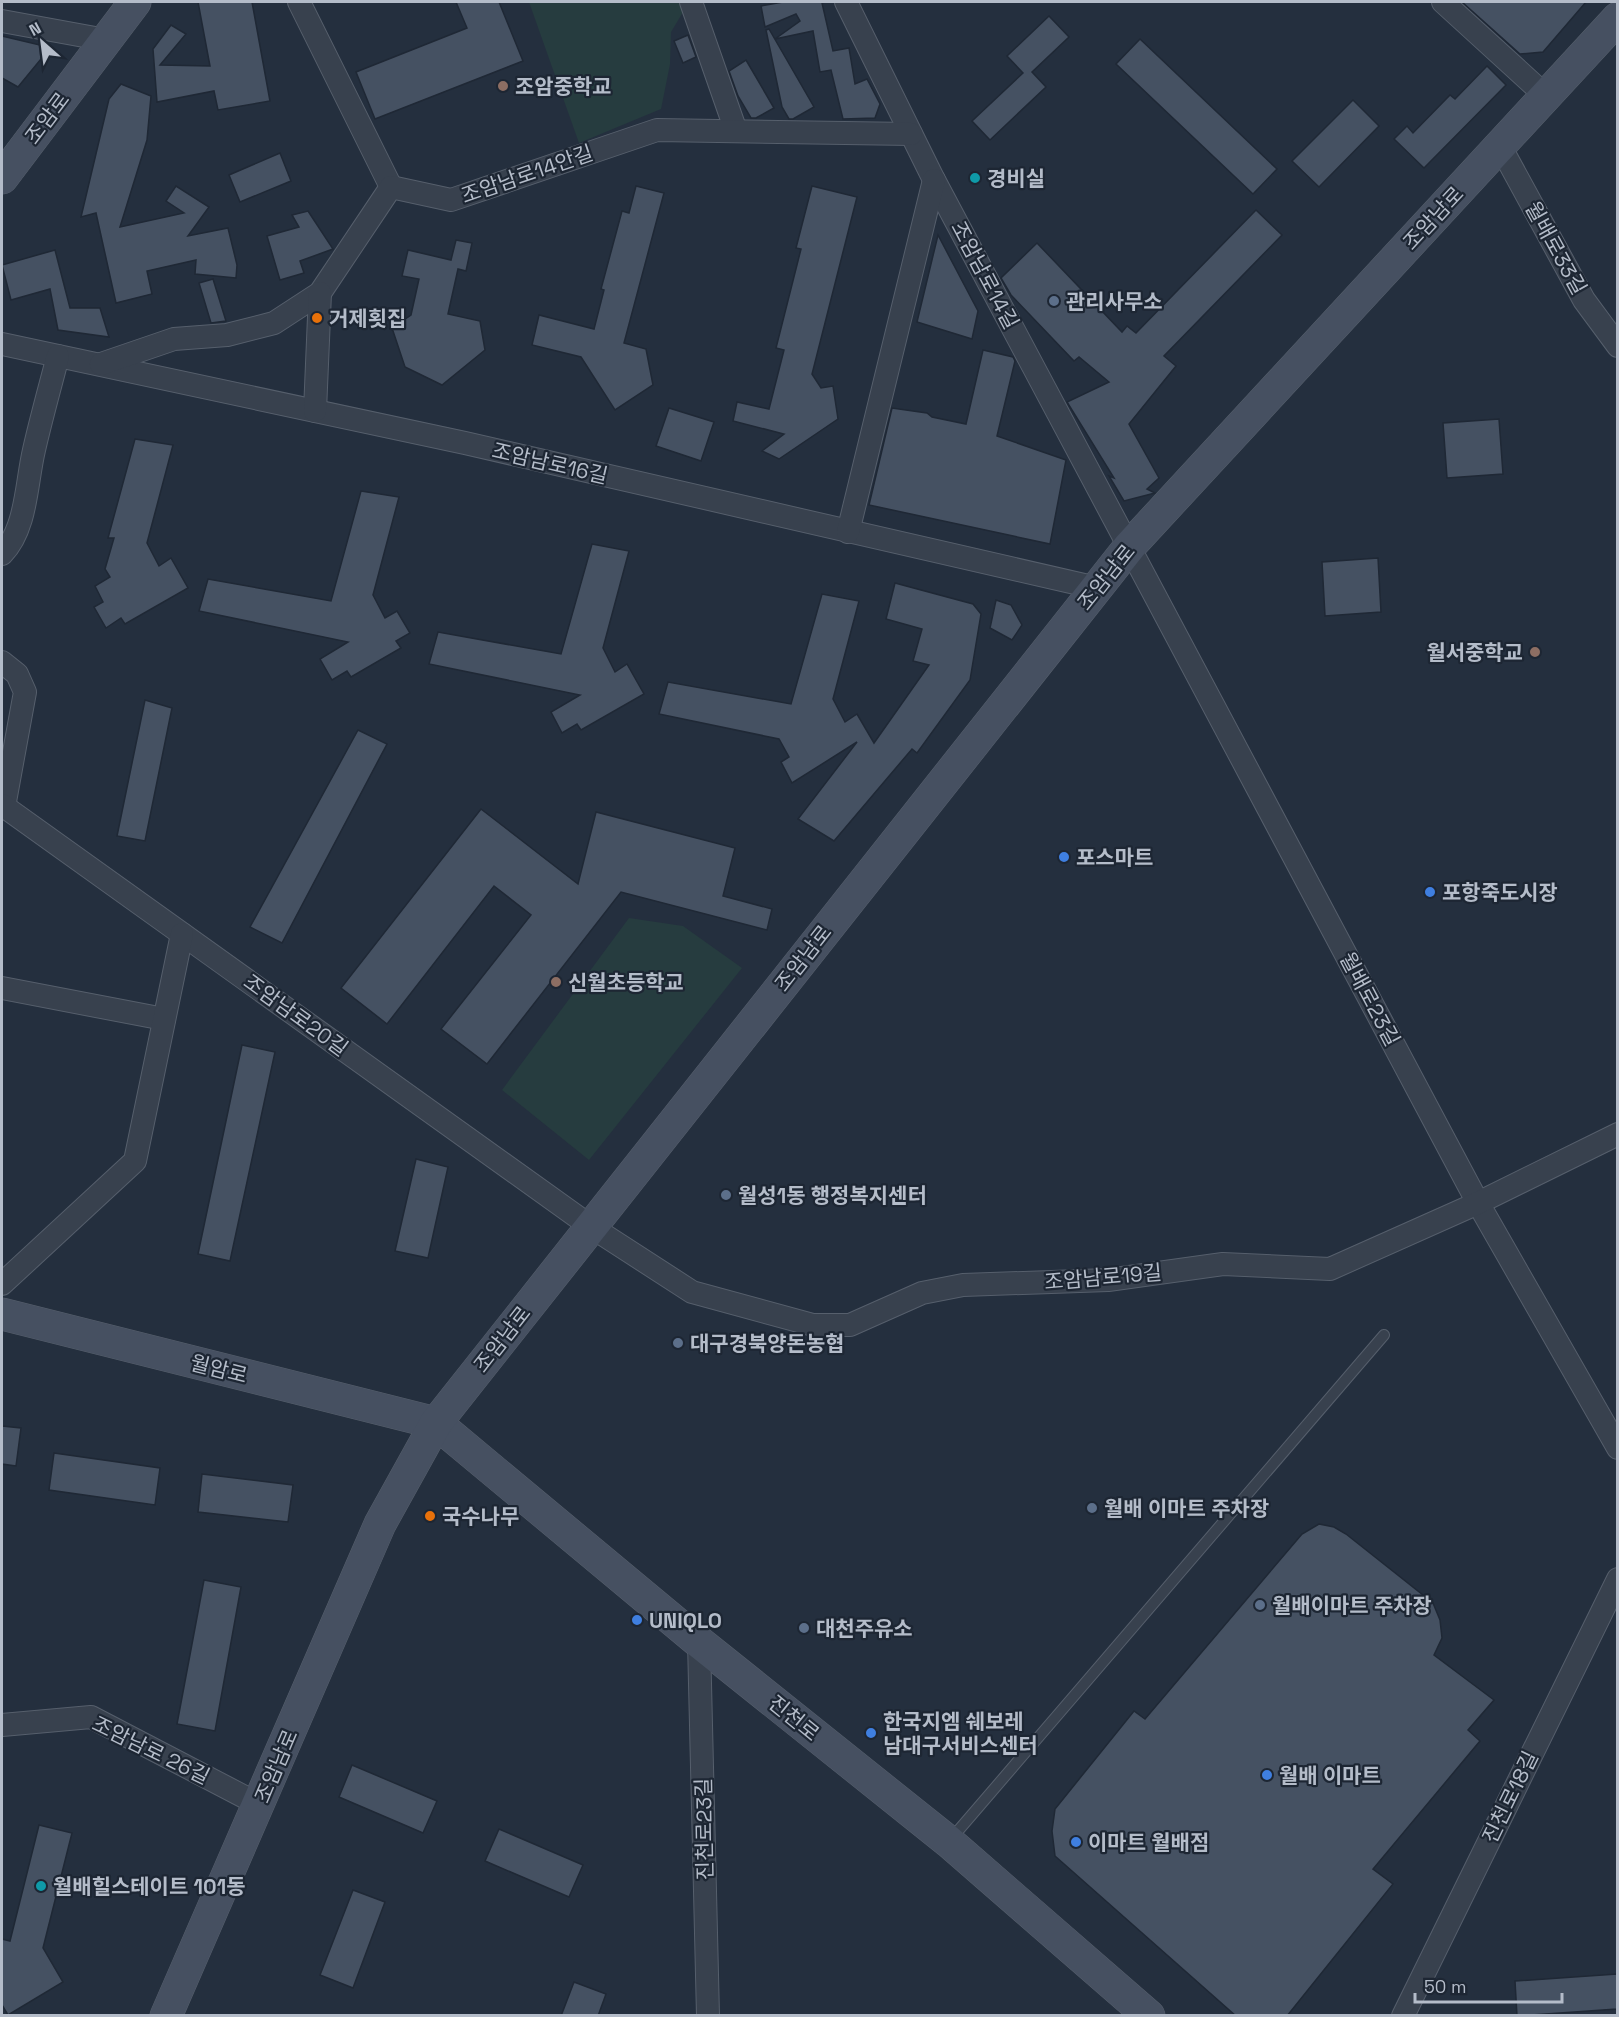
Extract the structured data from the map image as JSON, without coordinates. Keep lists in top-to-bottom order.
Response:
{
  "streets": {
    "main road": [
      "조암로",
      "조암남로",
      "월암로",
      "진천로"
    ],
    "street": [
      "조암남로14안길",
      "월배로33길",
      "조암남로14길",
      "조암남로16길",
      "월배로23길",
      "조암남로20길",
      "조암남로19길",
      "조암남로 26길",
      "진천로18길",
      "진천로23길"
    ]
  },
  "crossings": [
    ["조암남로14안길", "조암남로14길"],
    ["조암남로", "월배로33길"],
    ["조암남로", "조암남로14길"],
    ["조암남로", "조암남로16길"],
    ["조암남로", "월배로23길"],
    ["조암남로", "조암남로20길"],
    ["조암남로", "조암남로19길"],
    ["조암남로", "월암로"],
    ["조암남로", "진천로"],
    ["조암남로", "조암남로 26길"],
    ["조암남로14길", "월배로23길"],
    ["월배로23길", "조암남로19길"],
    ["조암남로20길", "조암남로19길"],
    ["월암로", "진천로"],
    ["진천로", "진천로23길"]
  ],
  "places": [
    "조암중학교",
    "경비실",
    "관리사무소",
    "거제횟집",
    "월서중학교",
    "포스마트",
    "포항죽도시장",
    "신월초등학교",
    "월성1동 행정복지센터",
    "대구경북양돈농협",
    "월배 이마트 주차장",
    "국수나무",
    "월배이마트 주차장",
    "UNIQLO",
    "대천주유소",
    "한국지엠 쉐보레 남대구서비스센터",
    "월배 이마트",
    "이마트 월배점",
    "월배힐스테이트 101동"
  ],
  "scale_bar": "50 m",
  "north": "top left"
}
